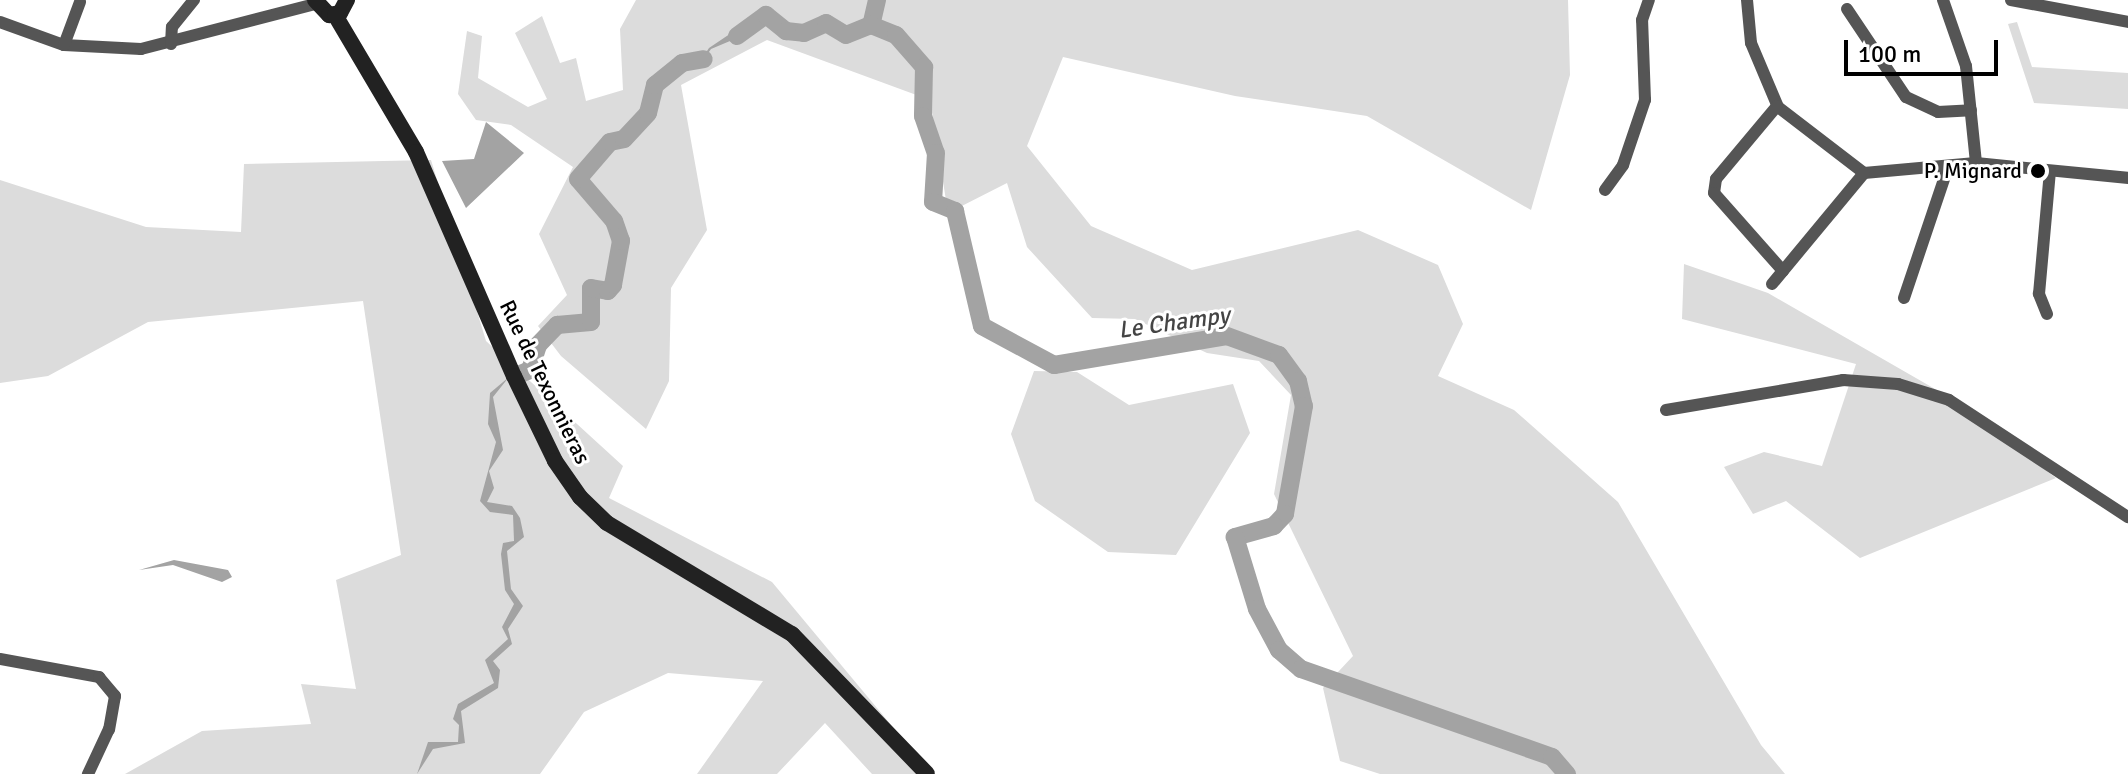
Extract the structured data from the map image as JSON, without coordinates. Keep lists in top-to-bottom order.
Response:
{
  "streets": {
    "main road": ["Rue de Texonnieras"]
  },
  "water": ["Le Champy"],
  "places": ["P. Mignard"],
  "scale_bar": "100 m"
}
